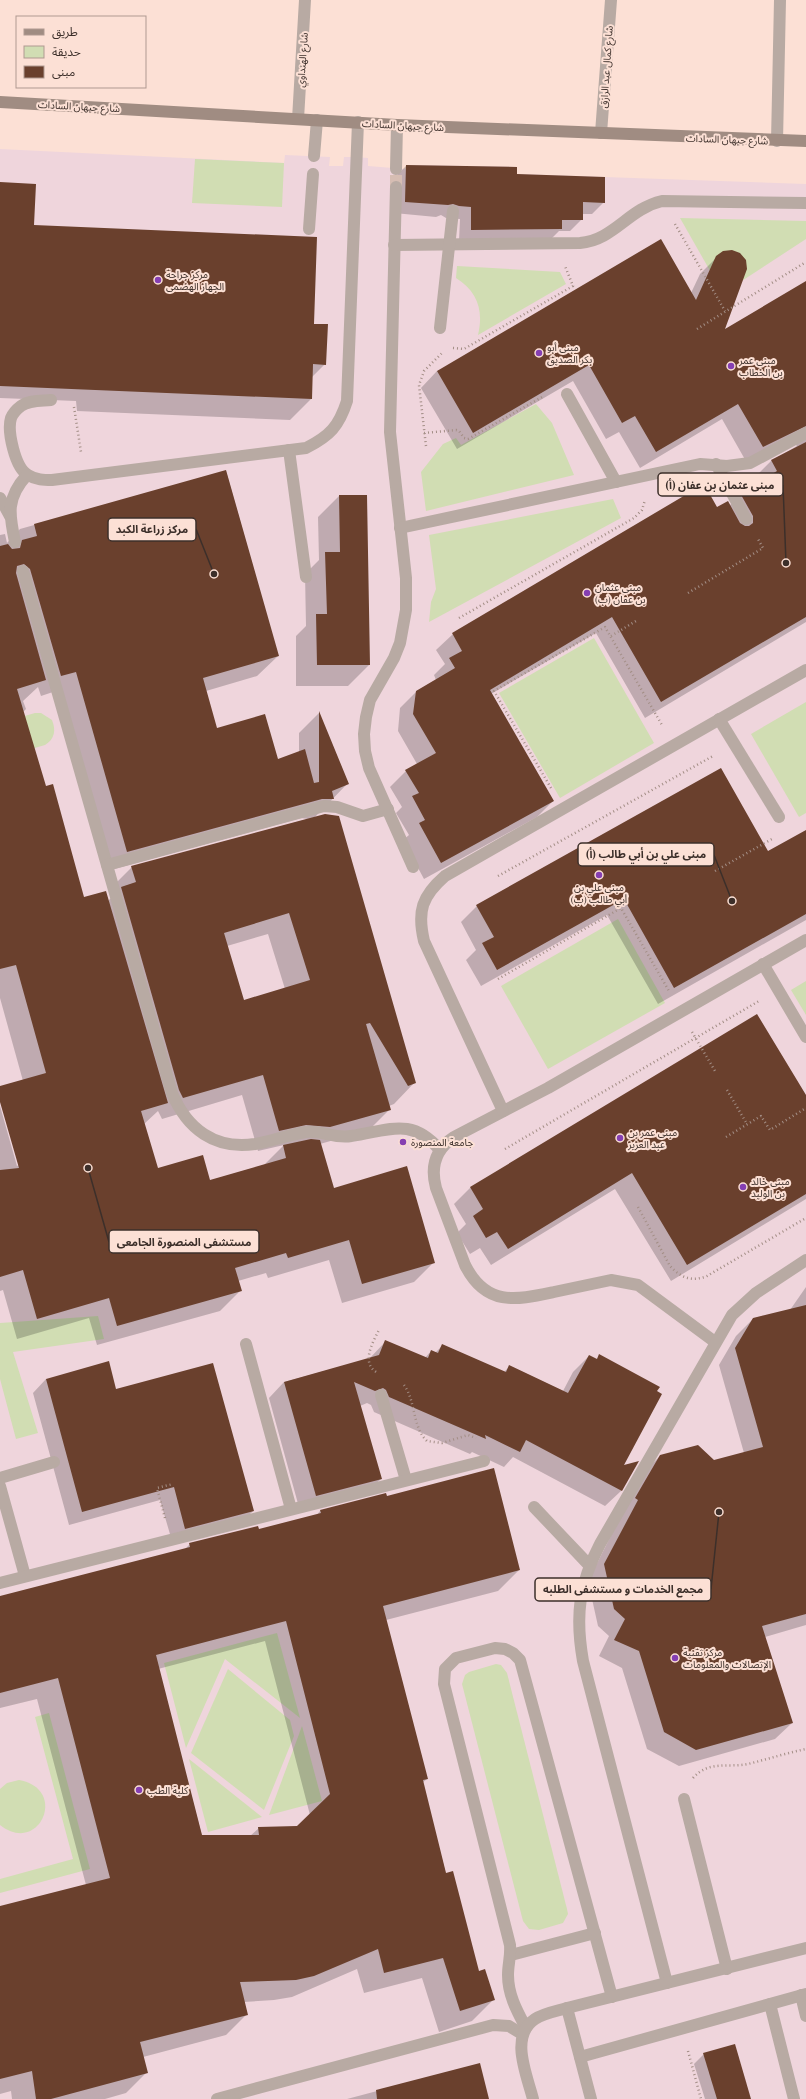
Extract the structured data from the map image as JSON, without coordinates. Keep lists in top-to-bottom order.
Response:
{
  "streets": {
    "main road": ["شارع جيهان السادات"],
    "street": ["شارع الهنداوي", "شارع كمال عبد الرازق"]
  },
  "crossings": [
    ["شارع الهنداوي", "شارع جيهان السادات"],
    ["شارع كمال عبد الرازق", "شارع جيهان السادات"]
  ],
  "places": [
    "مركز جراحة الجهاز الهضمى",
    "مبنى أبو بكر الصديق",
    "مبنى عمر بن الخطاب",
    "مبنى عثمان بن عفان (أ)",
    "مركز زراعة الكبد",
    "مبنى عثمان بن عفان (ب)",
    "مبنى علي بن أبي طالب (ب)",
    "مبنى علي بن أبي طالب (أ)",
    "مبنى عمر بن عبد العزيز",
    "جامعة المنصورة",
    "مستشفى المنصورة الجامعى",
    "مبنى خالد بن الوليد",
    "مجمع الخدمات و مستشفى الطلبه",
    "مركز تقنية الإتصالات والمعلومات",
    "كلية الطب"
  ],
  "legend": ["طريق", "حديقة", "مبنى"]
}
